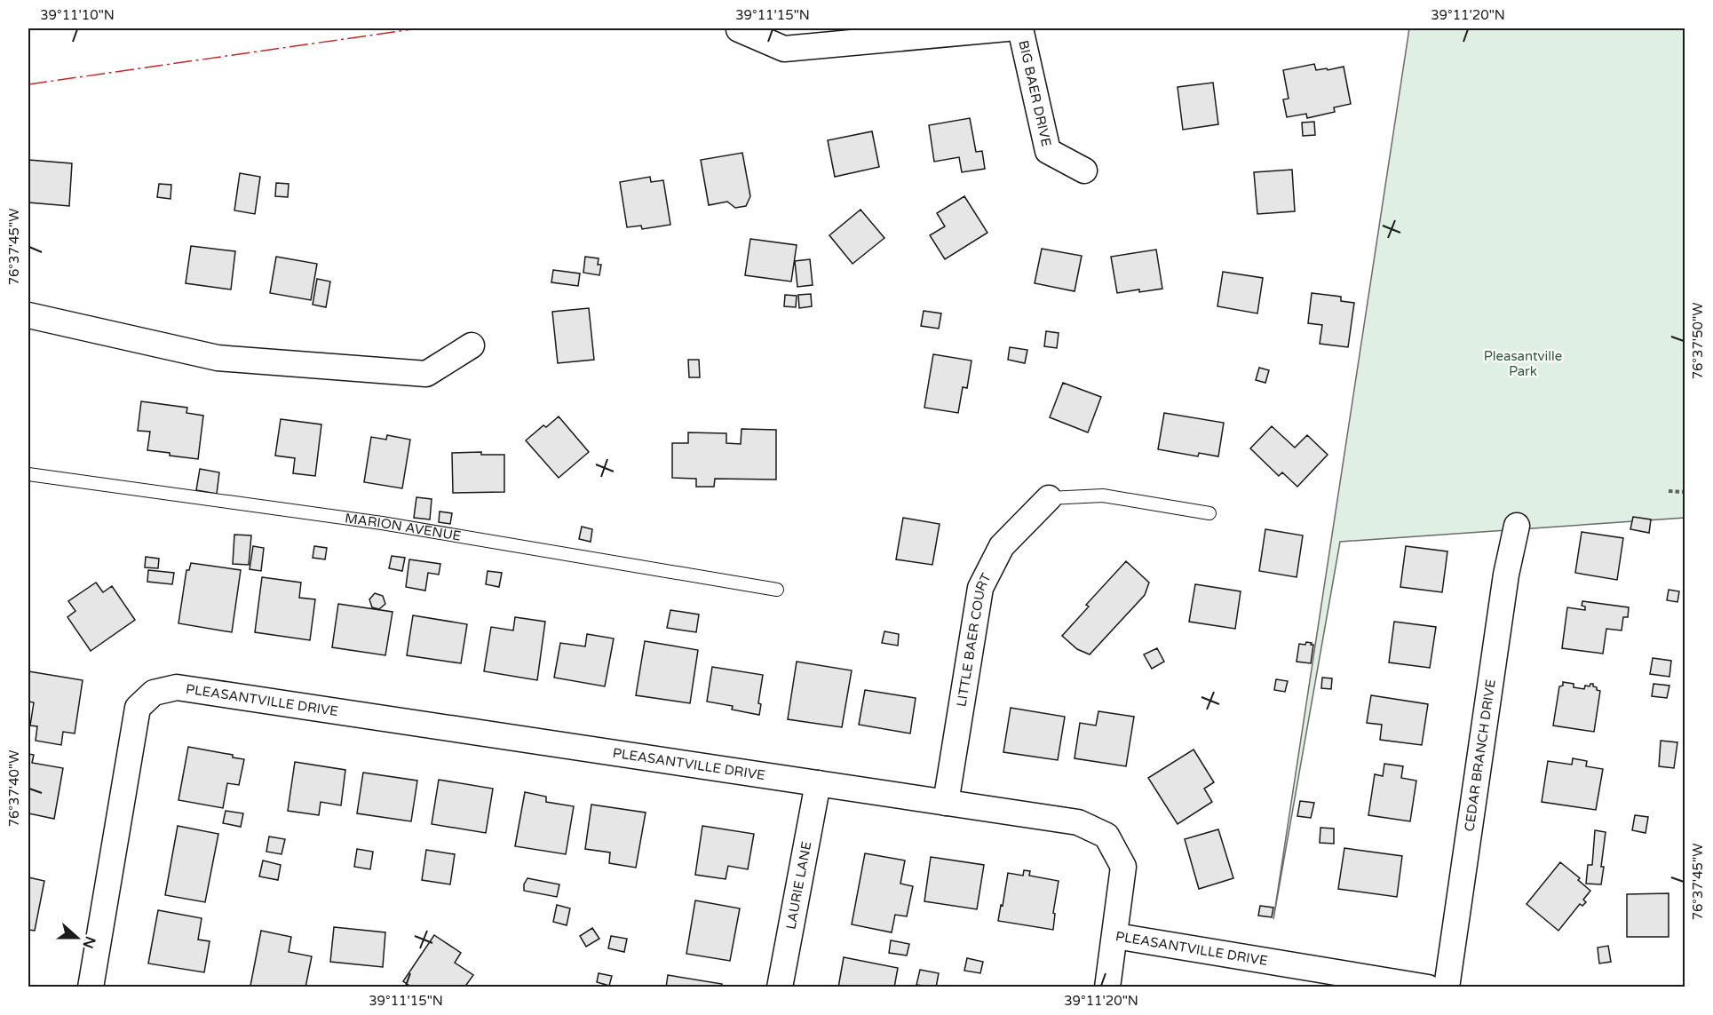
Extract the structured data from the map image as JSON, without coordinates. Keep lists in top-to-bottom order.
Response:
{
  "streets": {
    "street": [
      "BIG BAER DRIVE",
      "LITTLE BAER COURT",
      "PLEASANTVILLE DRIVE",
      "CEDAR BRANCH DRIVE",
      "LAURIE LANE"
    ],
    "lane": ["MARION AVENUE"]
  },
  "crossings": [
    ["LITTLE BAER COURT", "PLEASANTVILLE DRIVE"],
    ["PLEASANTVILLE DRIVE", "LAURIE LANE"]
  ],
  "parks": ["Pleasantville Park"],
  "north": "right",
  "coordinates": [
    "39°11'10\"N",
    "39°11'15\"N",
    "39°11'20\"N",
    "76°37'45\"W",
    "76°37'50\"W",
    "76°37'40\"W"
  ]
}
